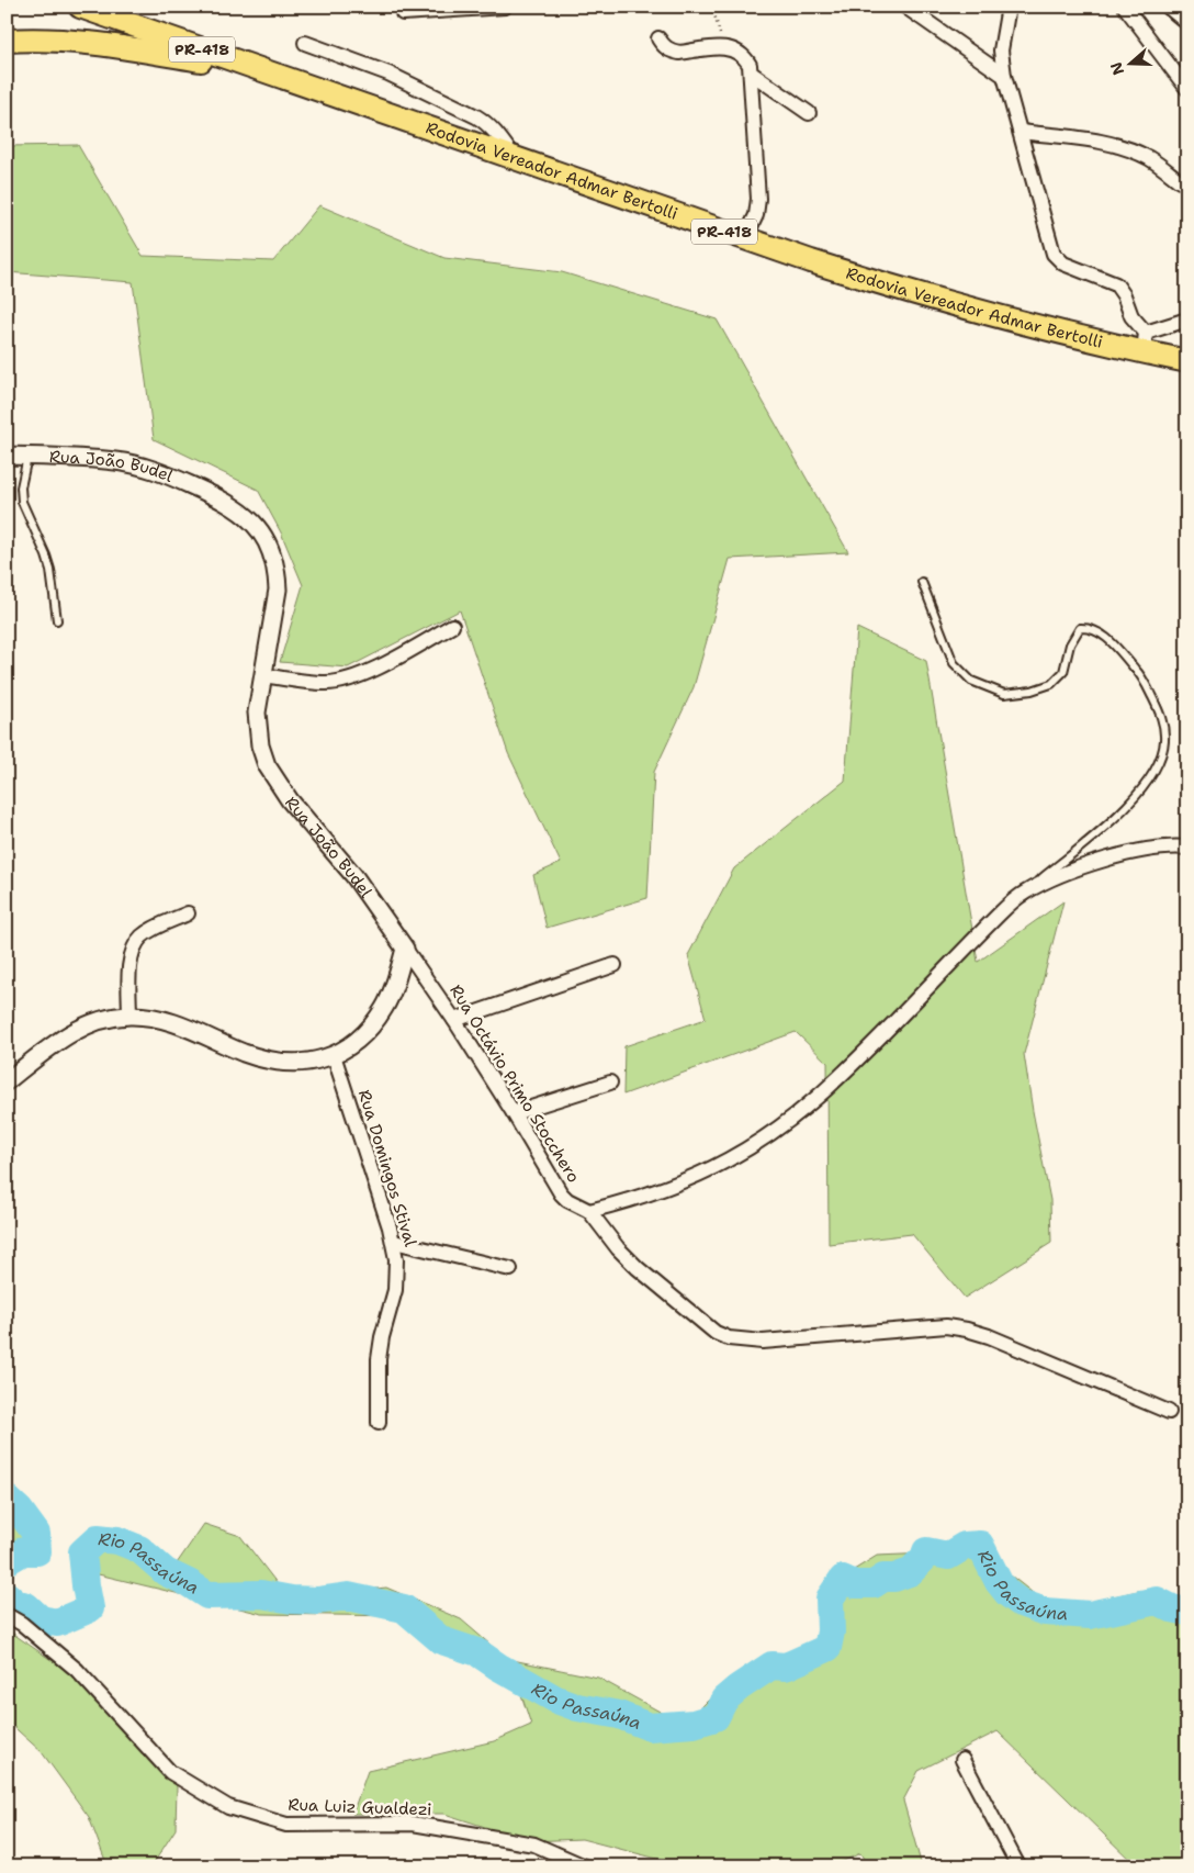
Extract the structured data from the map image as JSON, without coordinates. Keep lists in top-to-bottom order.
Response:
{
  "streets": {
    "highway": ["PR-418", "Rodovia Vereador Admar Bertolli"],
    "street": [
      "Rua João Budel",
      "Rua Octávio Primo Stocchero",
      "Rua Domingos Stival",
      "Rua Luiz Gualdezi"
    ]
  },
  "crossings": [
    ["Rua João Budel", "Rua Octávio Primo Stocchero"]
  ],
  "water": ["Rio Passaúna"],
  "north": "left"
}
